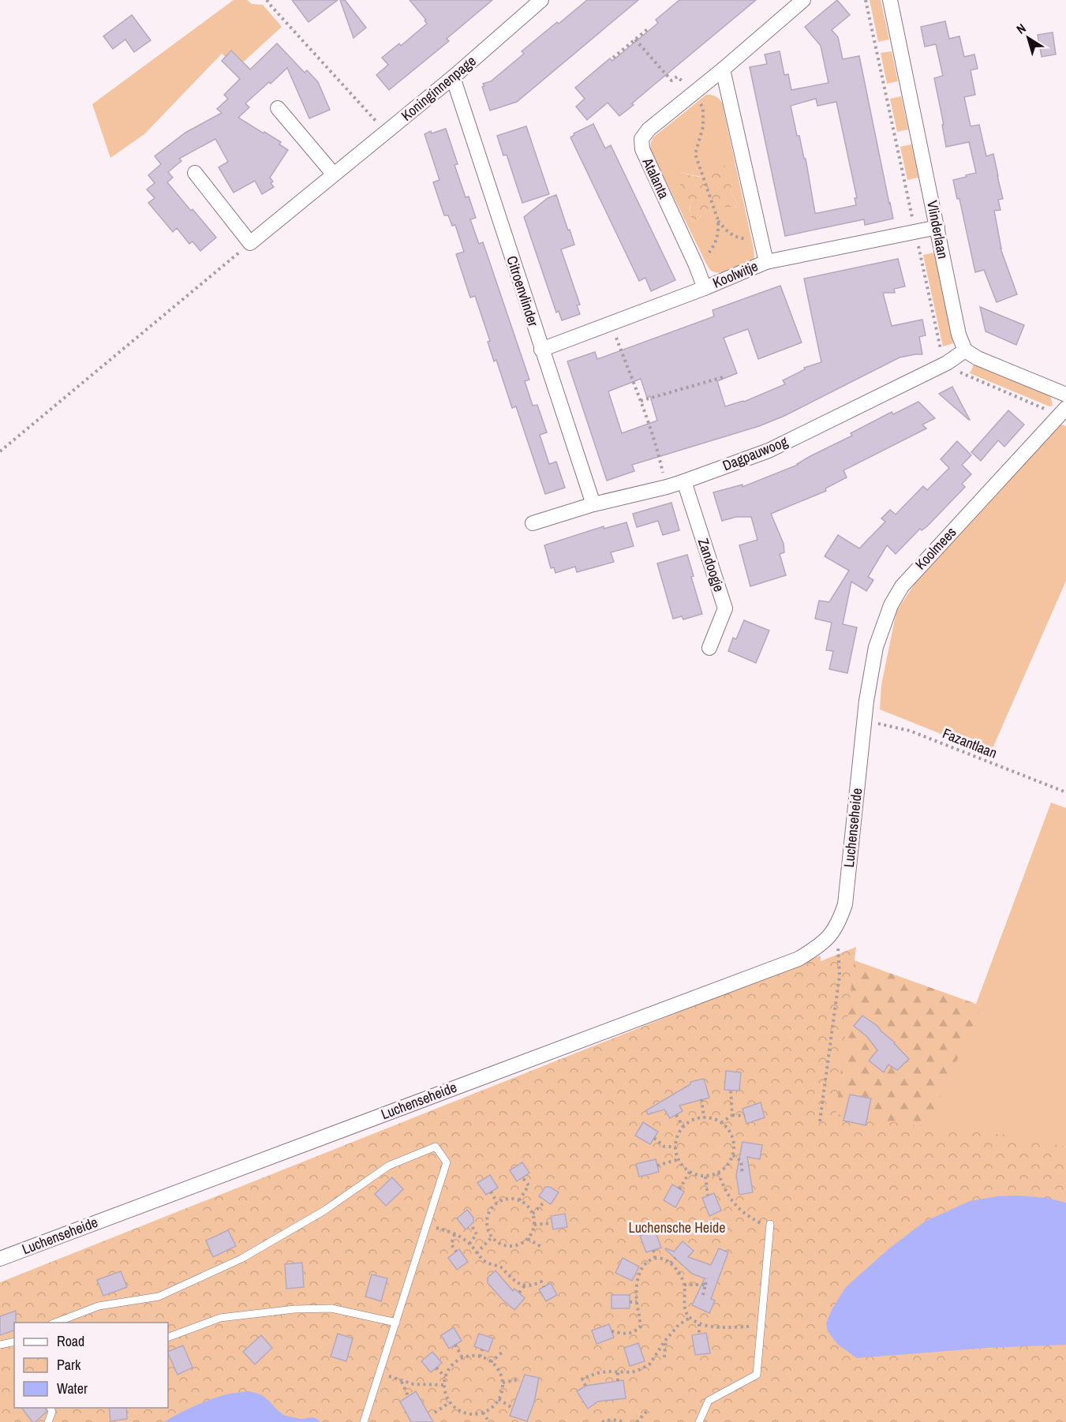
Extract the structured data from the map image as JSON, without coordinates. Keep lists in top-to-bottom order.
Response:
{
  "streets": {
    "street": [
      "Koninginnenpage",
      "Atalanta",
      "Vlinderlaan",
      "Koolwitje",
      "Citroenvlinder",
      "Dagpauwoog",
      "Koolmees",
      "Zandoogje",
      "Luchenseheide"
    ],
    "path": ["Fazantlaan"]
  },
  "crossings": [
    ["Koninginnenpage", "Citroenvlinder"],
    ["Atalanta", "Koolwitje"],
    ["Vlinderlaan", "Koolwitje"],
    ["Vlinderlaan", "Dagpauwoog"],
    ["Koolwitje", "Citroenvlinder"],
    ["Citroenvlinder", "Dagpauwoog"],
    ["Dagpauwoog", "Zandoogje"],
    ["Koolmees", "Fazantlaan"],
    ["Koolmees", "Luchenseheide"],
    ["Fazantlaan", "Luchenseheide"]
  ],
  "parks": ["Luchensche Heide"],
  "legend": ["Road", "Park", "Water"],
  "north": "top left"
}
